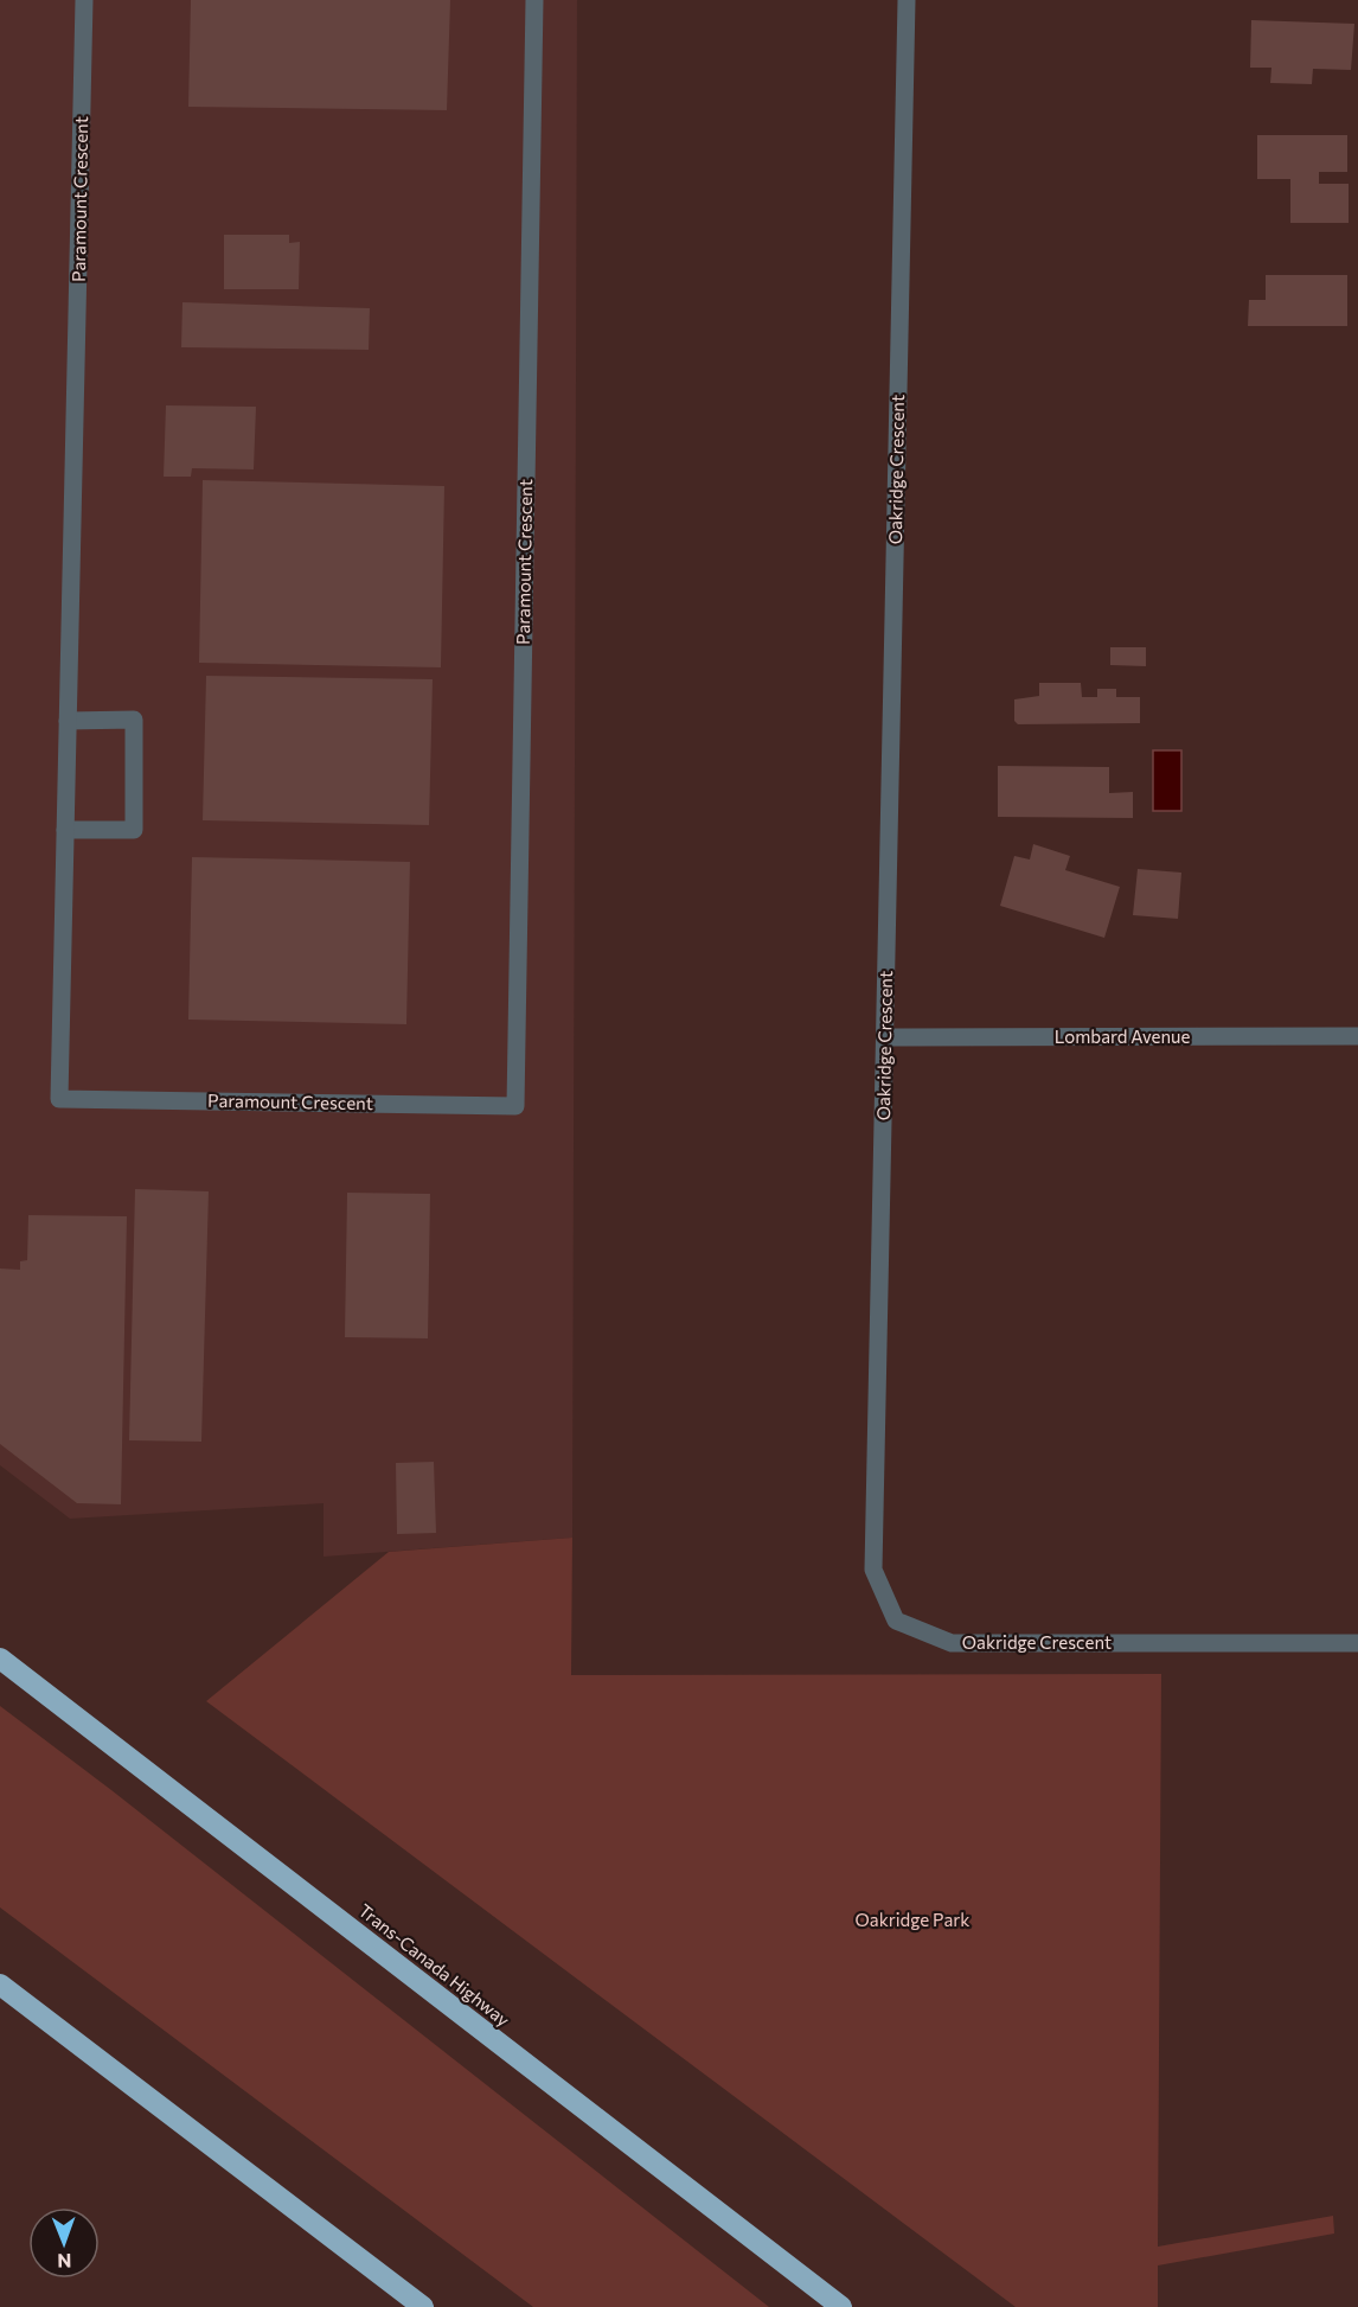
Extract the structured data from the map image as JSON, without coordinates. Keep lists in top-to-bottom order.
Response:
{
  "streets": {
    "highway": ["Trans-Canada Highway"],
    "street": ["Paramount Crescent", "Oakridge Crescent", "Lombard Avenue"]
  },
  "crossings": [
    ["Oakridge Crescent", "Lombard Avenue"]
  ],
  "parks": ["Oakridge Park"],
  "north": "bottom"
}
